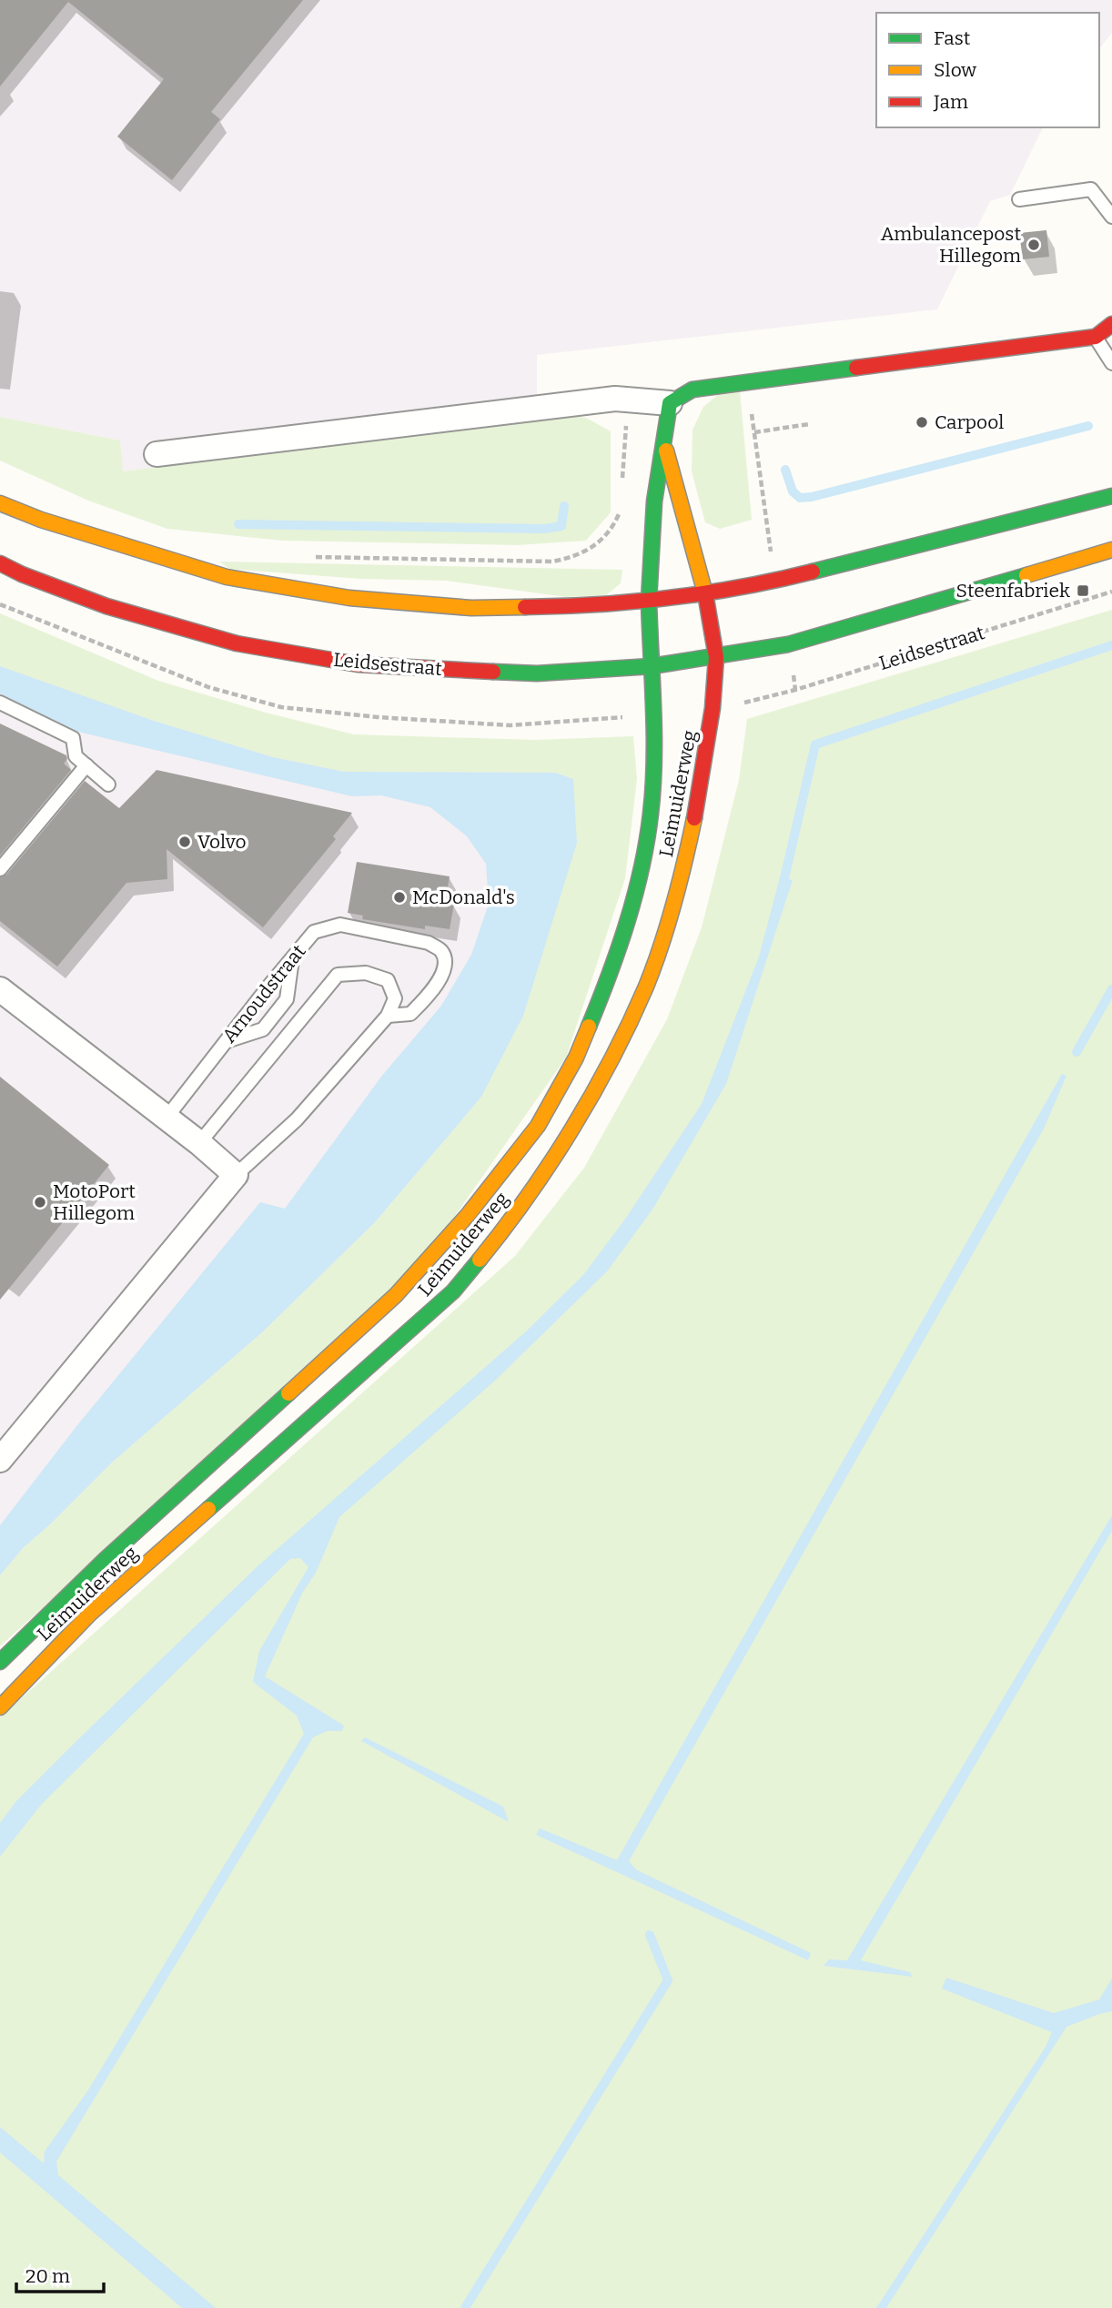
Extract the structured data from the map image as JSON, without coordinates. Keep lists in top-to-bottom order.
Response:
{
  "streets": {
    "main road": ["Leidsestraat", "Leimuiderweg"],
    "lane": ["Arnoudstraat"]
  },
  "crossings": [
    ["Leidsestraat", "Leimuiderweg"]
  ],
  "places": {
    "other": [
      "Ambulancepost Hillegom",
      "Carpool",
      "Volvo",
      "McDonald's",
      "MotoPort Hillegom"
    ],
    "transit": ["Steenfabriek"]
  },
  "legend": ["Fast", "Slow", "Jam"],
  "scale_bar": "20 m"
}
